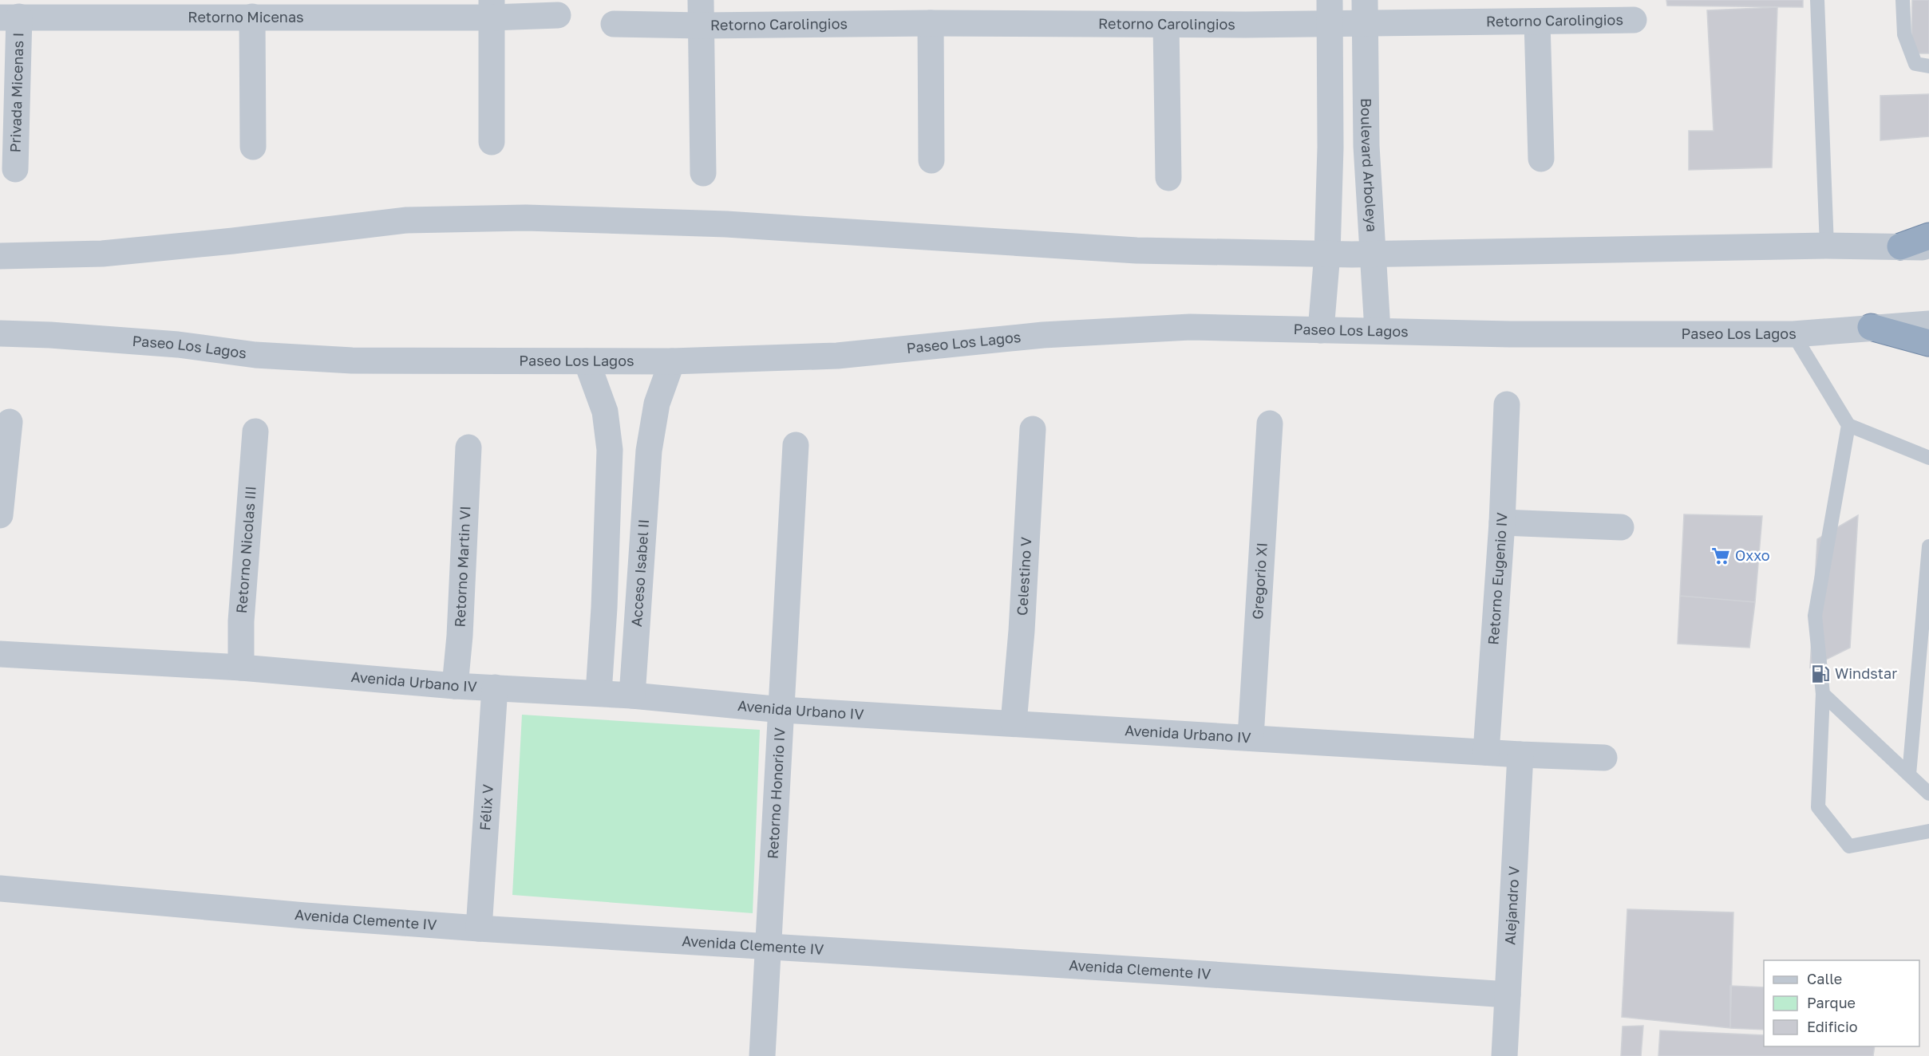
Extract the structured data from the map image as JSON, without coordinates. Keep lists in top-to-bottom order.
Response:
{
  "streets": {
    "street": [
      "Retorno Micenas",
      "Retorno Carolingios",
      "Privada Micenas I",
      "Boulevard Arboleya",
      "Paseo Los Lagos",
      "Retorno Nicolas III",
      "Retorno Martin VI",
      "Acceso Isabel II",
      "Celestino V",
      "Retorno Eugenio IV",
      "Gregorio XI",
      "Avenida Urbano IV",
      "Retorno Honorio IV",
      "Félix V",
      "Alejandro V",
      "Avenida Clemente IV"
    ]
  },
  "crossings": [
    ["Retorno Micenas", "Privada Micenas I"],
    ["Retorno Carolingios", "Boulevard Arboleya"],
    ["Boulevard Arboleya", "Paseo Los Lagos"],
    ["Paseo Los Lagos", "Acceso Isabel II"],
    ["Retorno Nicolas III", "Avenida Urbano IV"],
    ["Retorno Martin VI", "Avenida Urbano IV"],
    ["Acceso Isabel II", "Avenida Urbano IV"],
    ["Celestino V", "Avenida Urbano IV"],
    ["Retorno Eugenio IV", "Avenida Urbano IV"],
    ["Gregorio XI", "Avenida Urbano IV"],
    ["Avenida Urbano IV", "Retorno Honorio IV"],
    ["Avenida Urbano IV", "Félix V"],
    ["Avenida Urbano IV", "Alejandro V"],
    ["Retorno Honorio IV", "Avenida Clemente IV"],
    ["Félix V", "Avenida Clemente IV"],
    ["Alejandro V", "Avenida Clemente IV"]
  ],
  "places": {
    "supermarket": ["Oxxo"],
    "fuel station": ["Windstar"]
  },
  "legend": ["Calle", "Parque", "Edificio"]
}
